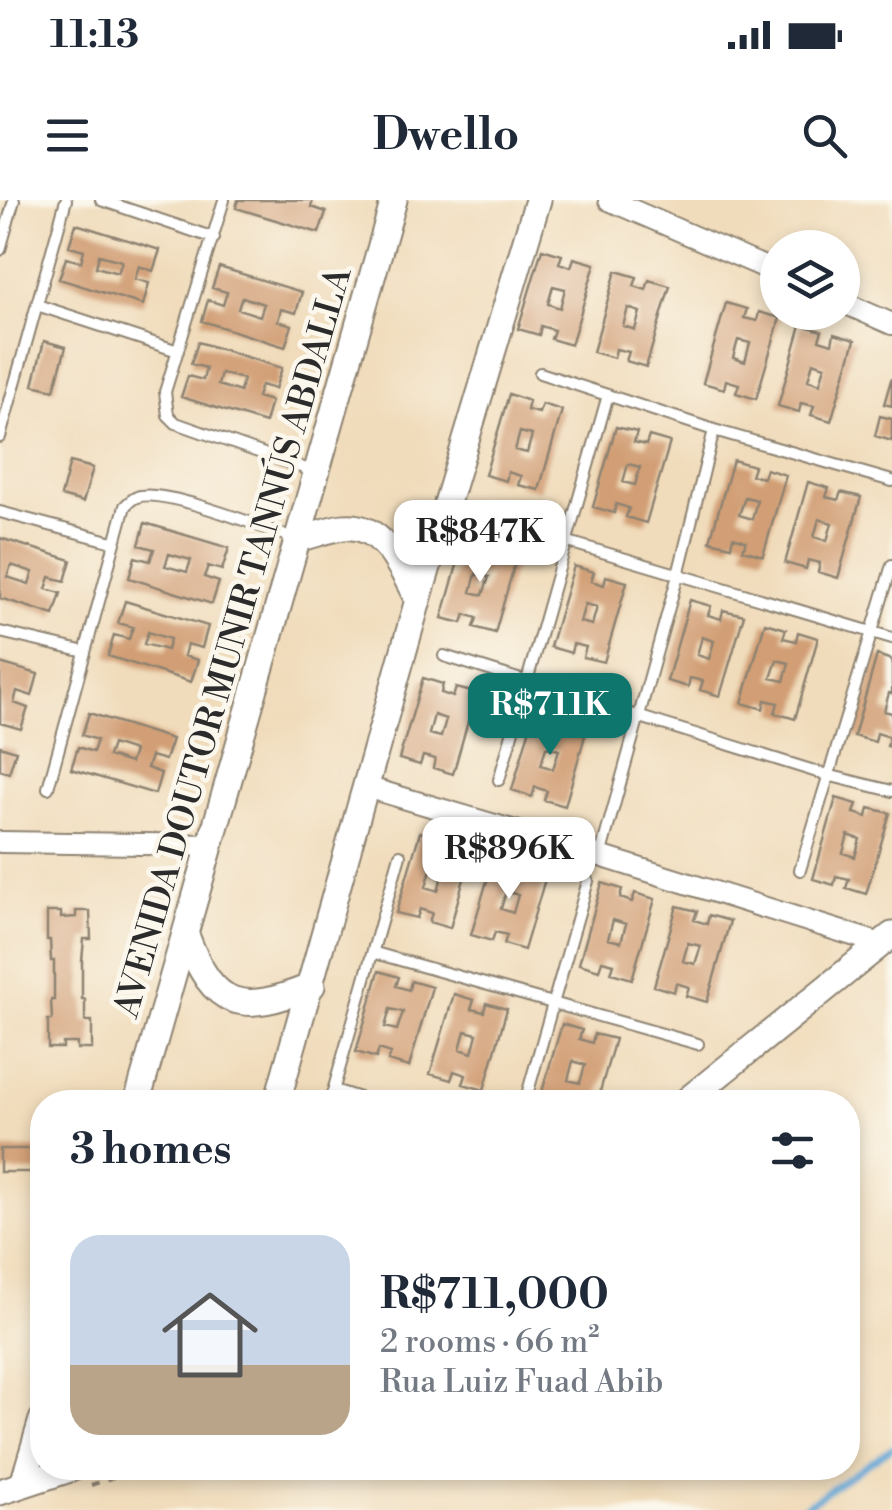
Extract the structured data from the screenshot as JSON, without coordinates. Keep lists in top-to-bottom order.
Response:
{
  "streets": {
    "street": ["AVENIDA DOUTOR MUNIR TANNÚS ABDALLA"]
  },
  "page": {
    "status": "11:13",
    "header": "Dwello",
    "price": ["R$847K", "R$711K", "R$896K"],
    "heading": "3 homes",
    "list": [
      {
        "name": "R$711,000",
        "note": "2 rooms · 66 m² · Rua Luiz Fuad Abib"
      }
    ]
  }
}
